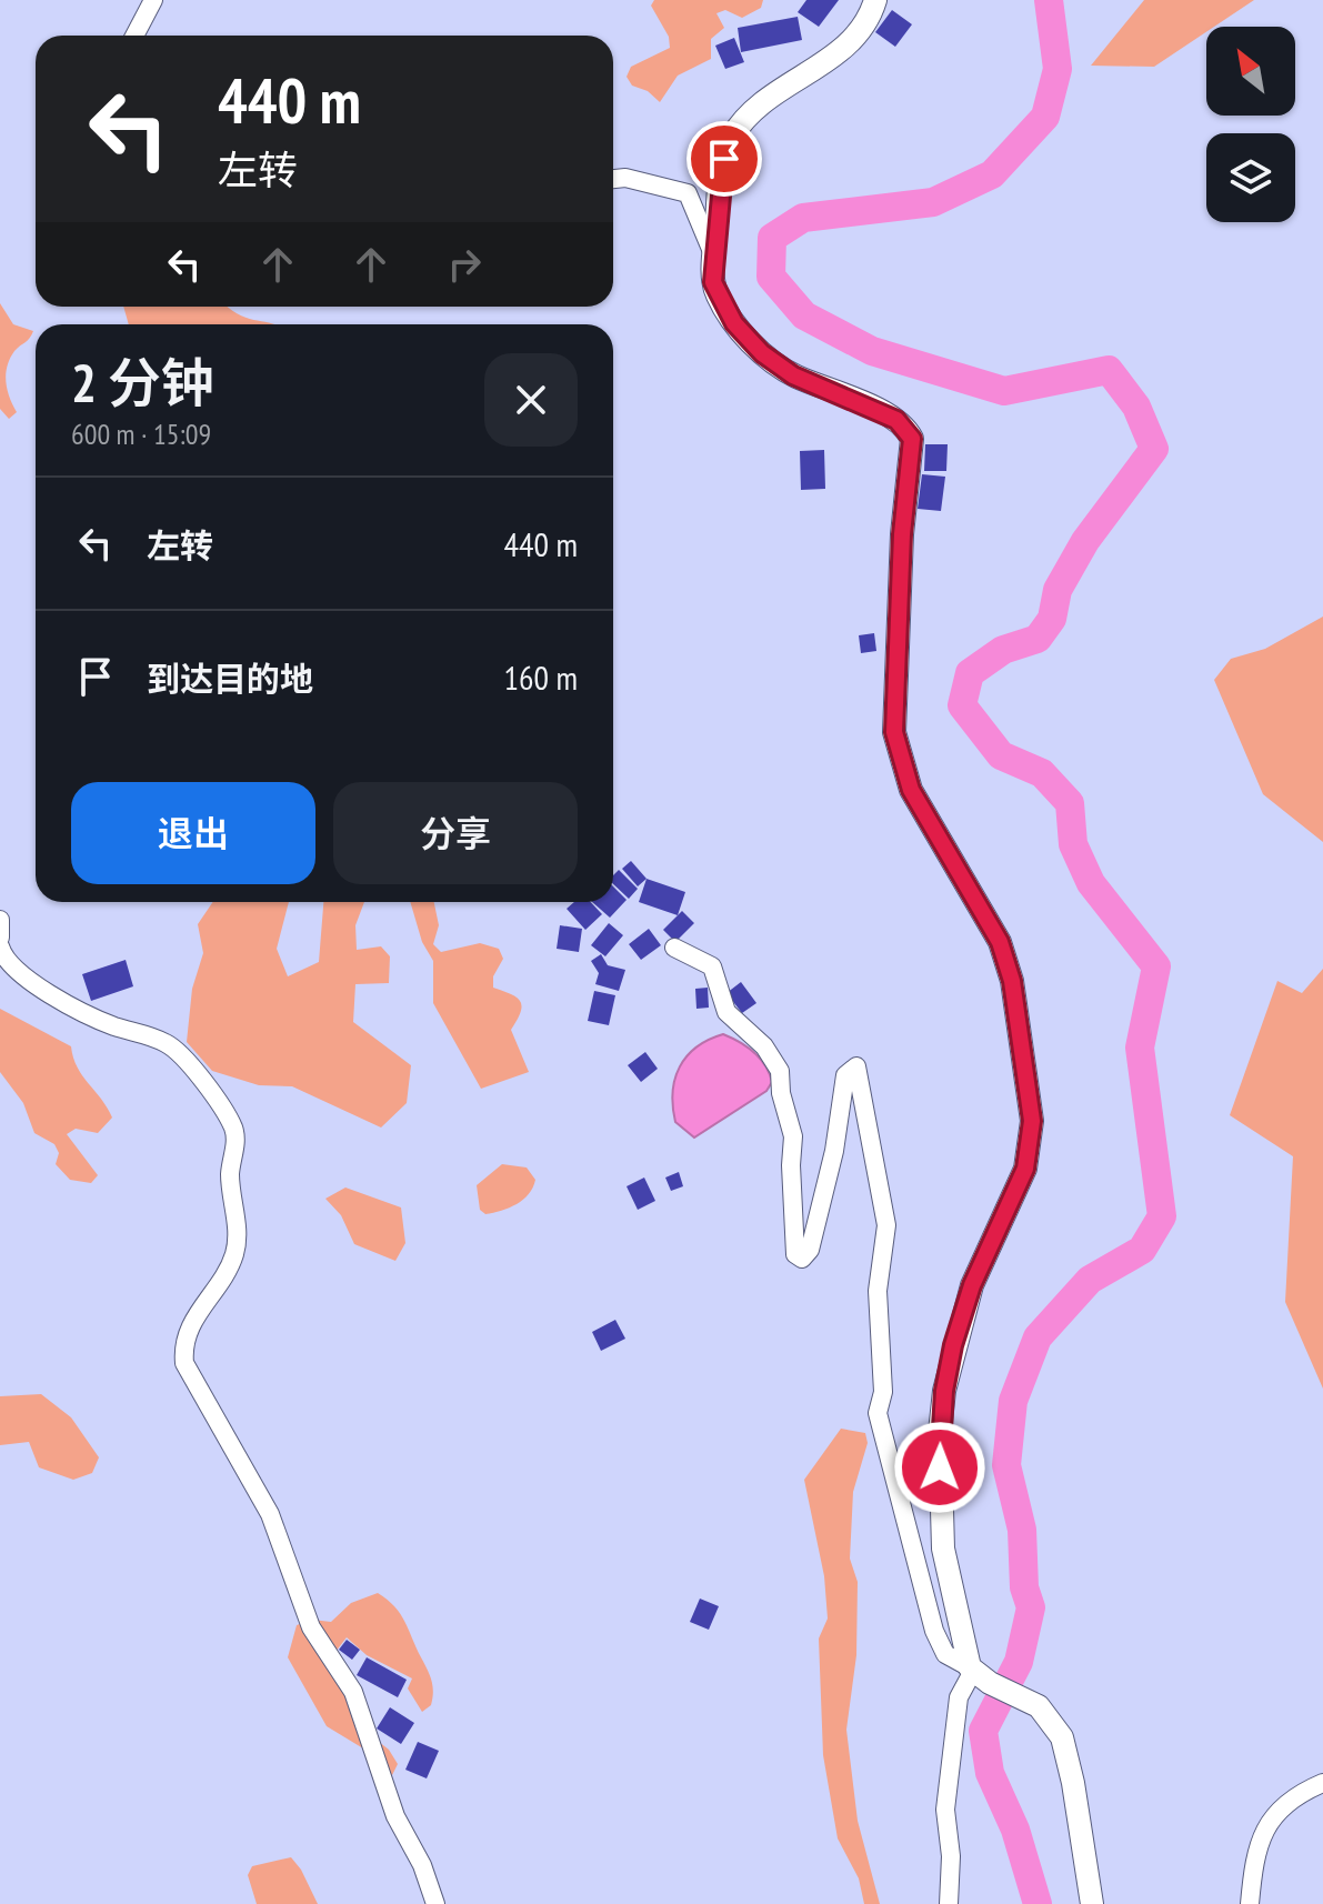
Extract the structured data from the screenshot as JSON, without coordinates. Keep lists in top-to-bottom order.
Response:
{
  "north": "top left",
  "page": {
    "turn": ["440 m", "左转"],
    "heading": ["2 分钟", "600 m · 15:09"],
    "list": [
      {
        "name": "左转",
        "value": "440 m"
      },
      {
        "name": "到达目的地",
        "value": "160 m"
      }
    ],
    "buttons": ["退出", "分享"]
  }
}
